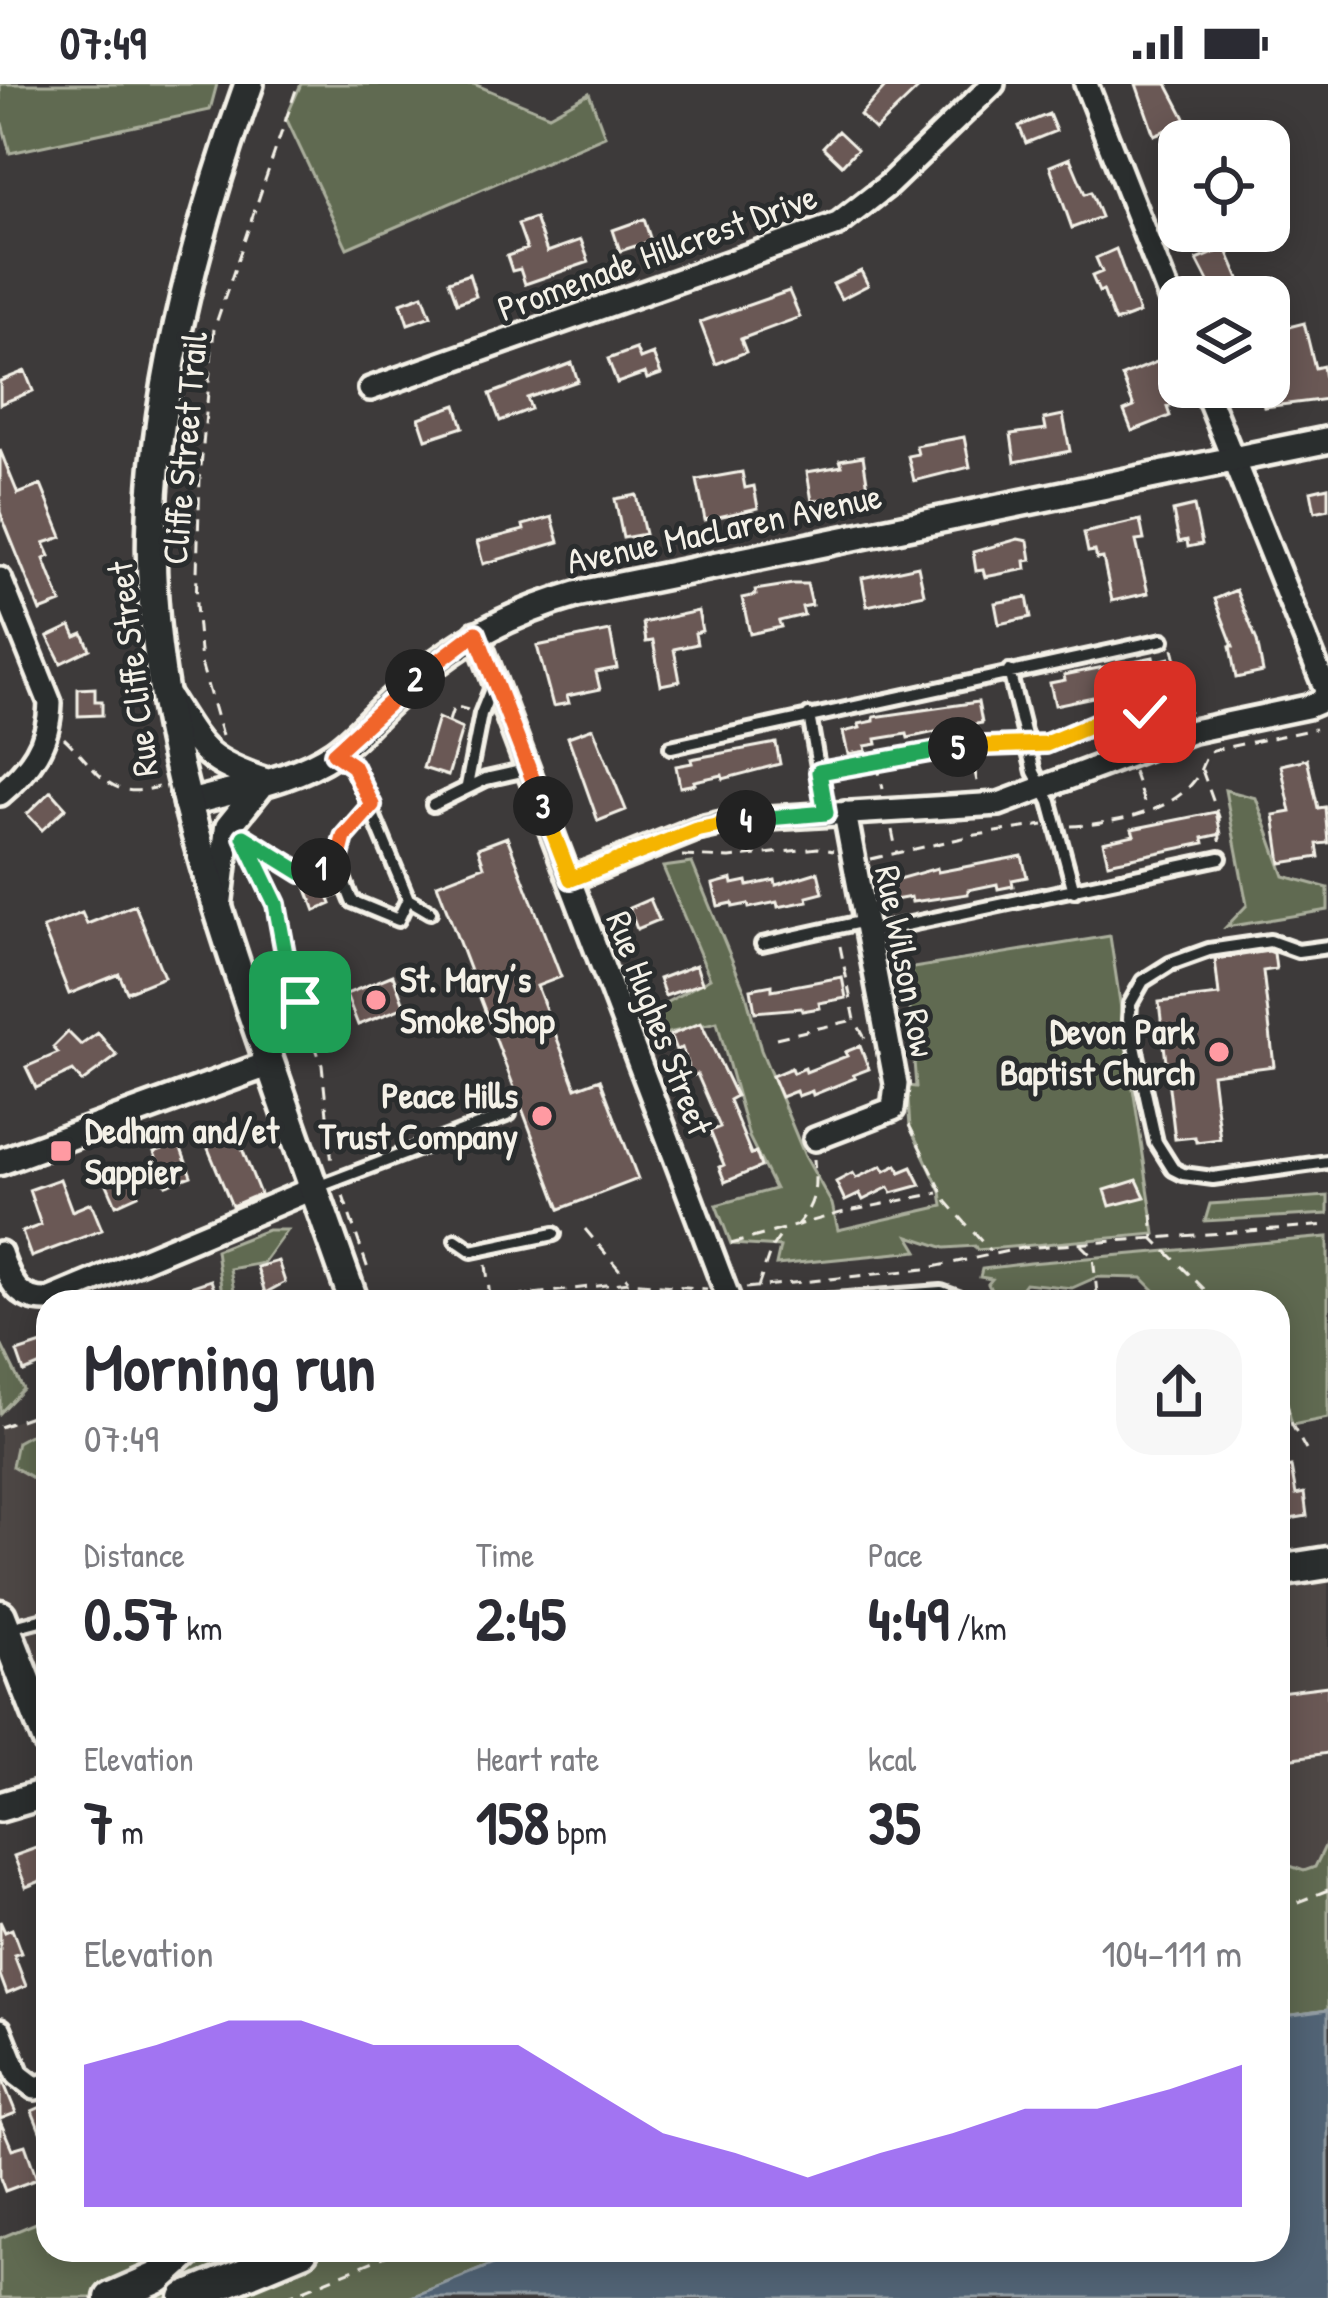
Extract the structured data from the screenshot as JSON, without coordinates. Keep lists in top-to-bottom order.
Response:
{
  "streets": {
    "main road": ["Rue Cliffe Street"],
    "street": [
      "Promenade Hillcrest Drive",
      "Avenue MacLaren Avenue",
      "Rue Wilson Row",
      "Rue Hughes Street"
    ],
    "path": ["Cliffe Street Trail"]
  },
  "crossings": [
    ["Avenue MacLaren Avenue", "Rue Cliffe Street"],
    ["Avenue MacLaren Avenue", "Rue Hughes Street"]
  ],
  "places": {
    "other": ["St. Mary’s Smoke Shop", "Devon Park Baptist Church", "Peace Hills Trust Company"],
    "transit": ["Dedham and/et Sappier"]
  },
  "page": {
    "status": "07:49",
    "pins": [
      "2",
      "5",
      "3",
      "4",
      "1"
    ],
    "heading": ["Morning run", "07:49"],
    "stats": [
      ["Distance", "0.57 km"],
      ["Time", "2:45"],
      ["Pace", "4:49 /km"],
      ["Elevation", "7 m"],
      ["Heart rate", "158 bpm"],
      ["kcal", "35"]
    ],
    "chart": ["Elevation", "104–111 m"]
  }
}
